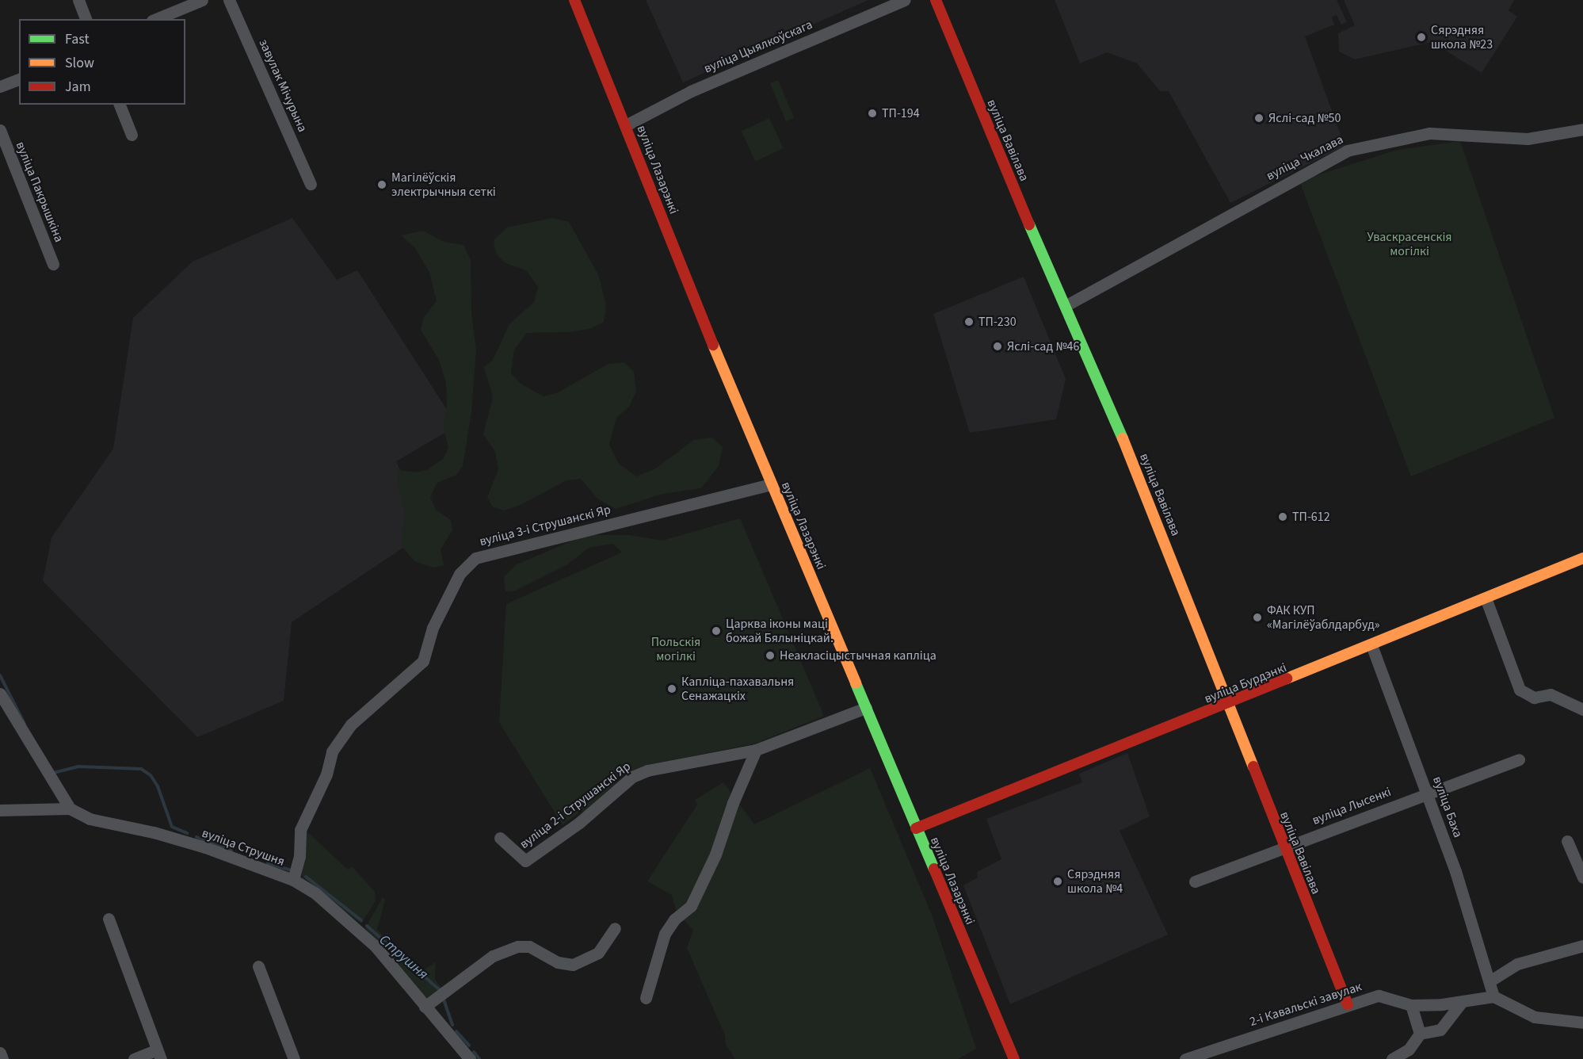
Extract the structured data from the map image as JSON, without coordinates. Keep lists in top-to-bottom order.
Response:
{
  "streets": {
    "street": [
      "вуліца Цыялкоўскага",
      "завулак Мічурына",
      "вуліца Вавілава",
      "вуліца Чкалава",
      "вуліца Лазарэнкі",
      "вуліца Пакрышкіна",
      "вуліца 3-і Струшанскі Яр",
      "вуліца Бурдэнкі",
      "вуліца 2-і Струшанскі Яр",
      "вуліца Лысенкі",
      "вуліца Баха",
      "вуліца Струшня",
      "2-і Кавальскі завулак"
    ]
  },
  "crossings": [
    ["вуліца Цыялкоўскага", "вуліца Лазарэнкі"],
    ["вуліца Вавілава", "вуліца Чкалава"],
    ["вуліца Вавілава", "вуліца Бурдэнкі"],
    ["вуліца Вавілава", "вуліца Лысенкі"],
    ["вуліца Вавілава", "2-і Кавальскі завулак"],
    ["вуліца Лазарэнкі", "вуліца 3-і Струшанскі Яр"],
    ["вуліца Лазарэнкі", "вуліца Бурдэнкі"],
    ["вуліца Лазарэнкі", "вуліца 2-і Струшанскі Яр"],
    ["вуліца 3-і Струшанскі Яр", "вуліца Струшня"],
    ["вуліца Бурдэнкі", "вуліца Баха"],
    ["вуліца Лысенкі", "вуліца Баха"]
  ],
  "water": ["Струшня"],
  "parks": ["Уваскрасенскія могілкі", "Польскія могілкі"],
  "places": [
    "Сярэдняя школа №23",
    "ТП-194",
    "Яслі-сад №50",
    "Магілёўскія электрычныя сеткі",
    "ТП-230",
    "Яслі-сад №46",
    "ТП-612",
    "ФАК КУП «Магілёўаблдарбуд»",
    "Царква іконы маці божай Бялыніцкай.",
    "Неакласіцыстычная капліца",
    "Капліца-пахавальня Сенажацкіх",
    "Сярэдняя школа №4"
  ],
  "legend": ["Fast", "Slow", "Jam"]
}
